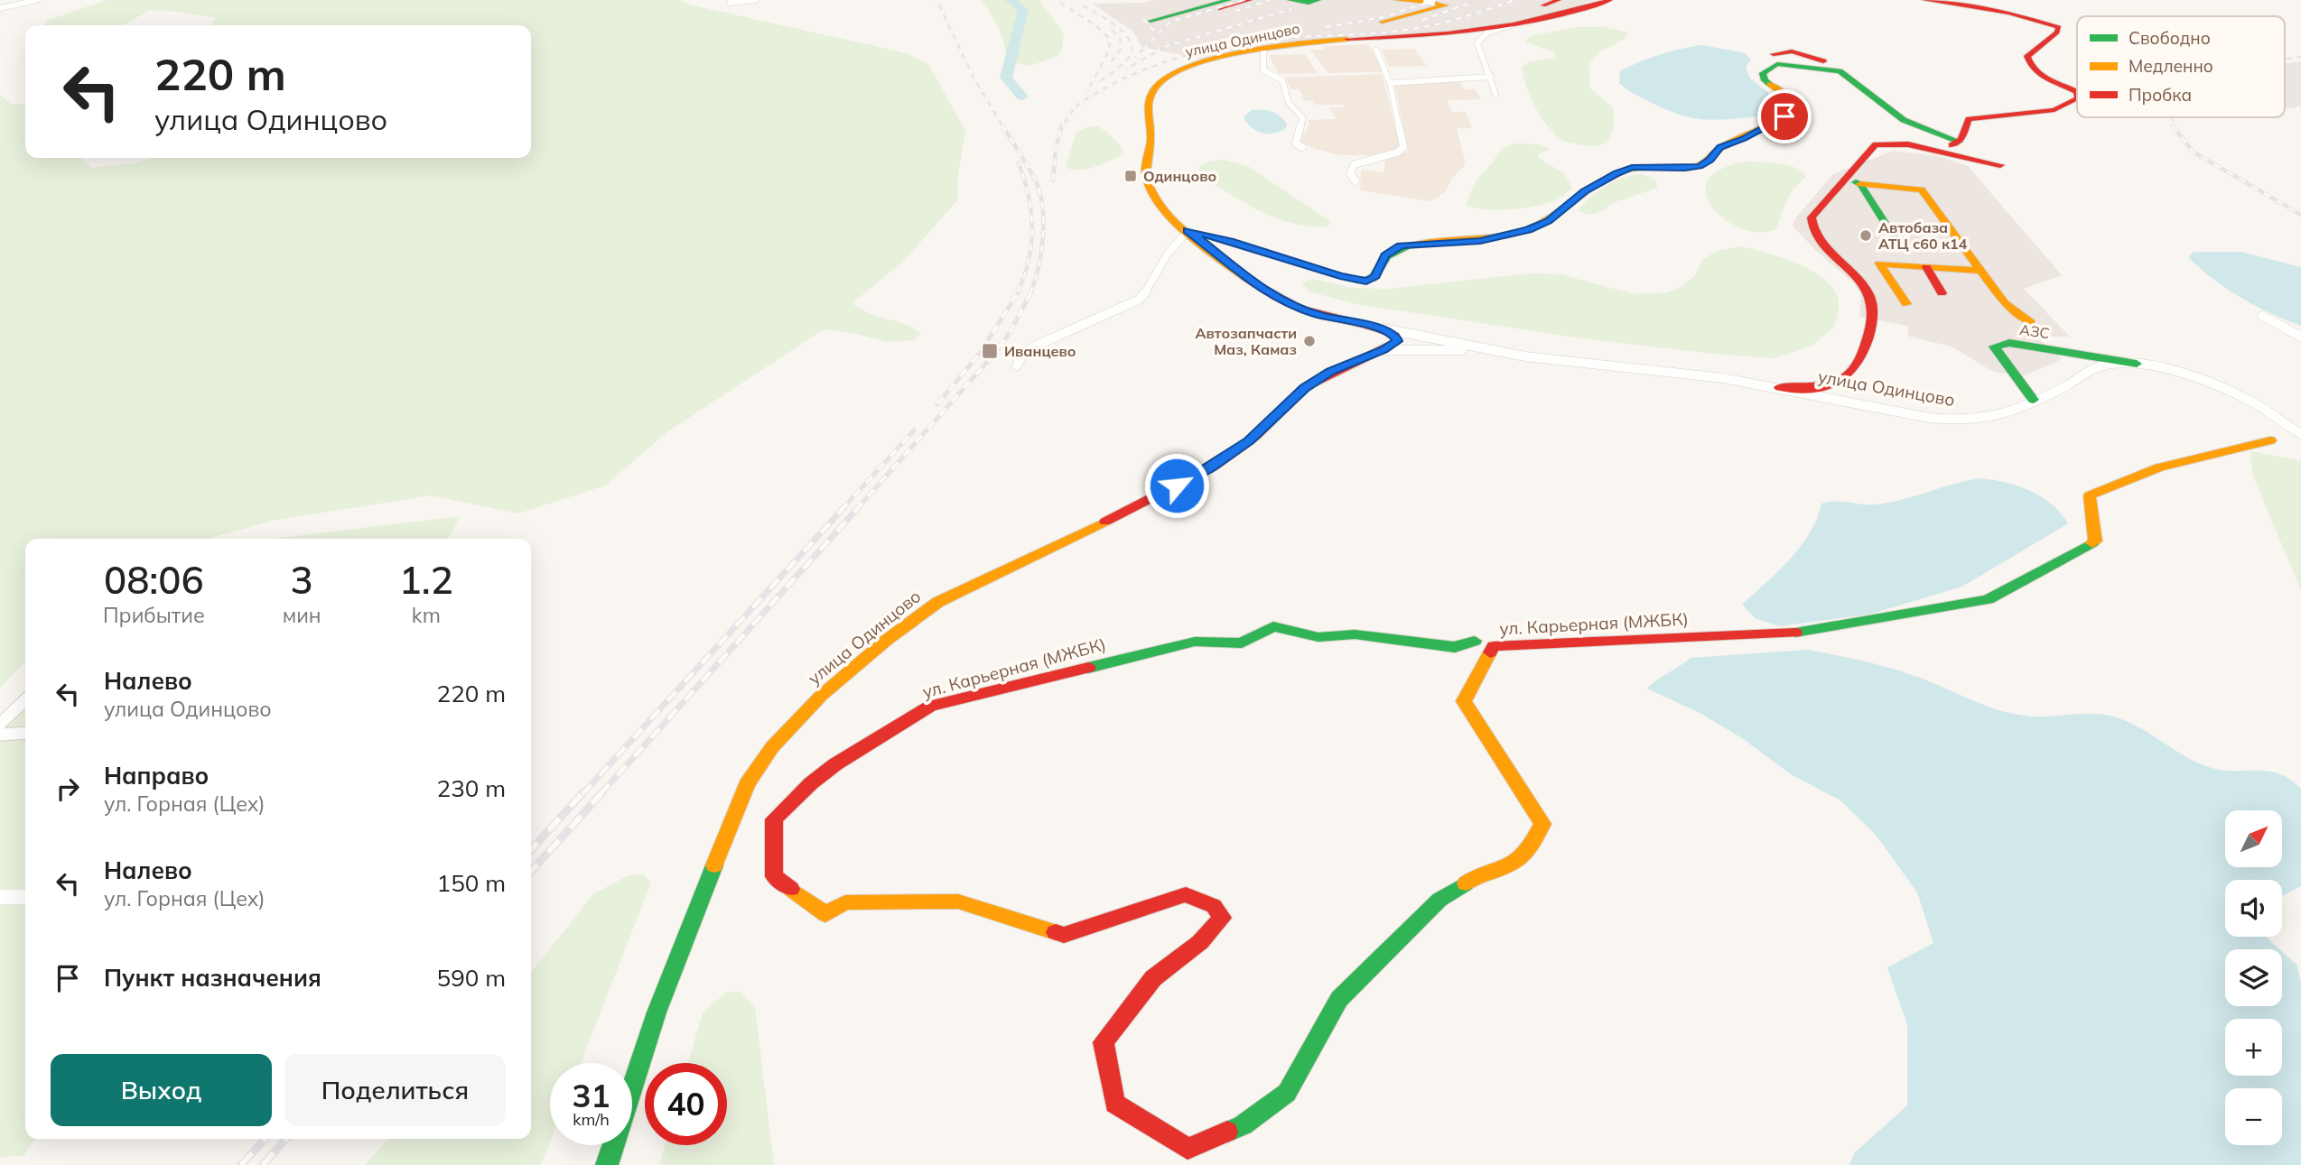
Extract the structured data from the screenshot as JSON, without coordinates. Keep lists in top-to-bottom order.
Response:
{
  "streets": {
    "street": ["улица Одинцово", "АЗС", "ул. Карьерная (МЖБК)"]
  },
  "crossings": [
    ["улица Одинцово", "АЗС"]
  ],
  "places": {
    "transit": ["Одинцово", "Иванцево"],
    "other": ["Автобаза АТЦ с60 к14", "Автозапчасти Маз, Камаз"]
  },
  "legend": ["Свободно", "Медленно", "Пробка"],
  "north": "top right",
  "page": {
    "turn": ["220 m", "улица Одинцово"],
    "eta": [
      "08:06",
      "Прибытие",
      "3",
      "мин",
      "1.2",
      "km"
    ],
    "list": [
      {
        "name": "Налево",
        "note": "улица Одинцово",
        "value": "220 m"
      },
      {
        "name": "Направо",
        "note": "ул. Горная (Цех)",
        "value": "230 m"
      },
      {
        "name": "Налево",
        "note": "ул. Горная (Цех)",
        "value": "150 m"
      },
      {
        "name": "Пункт назначения",
        "value": "590 m"
      }
    ],
    "map_buttons": ["+", "−"],
    "buttons": ["Выход", "Поделиться"],
    "speed": "31 km/h",
    "limit": "40"
  }
}
